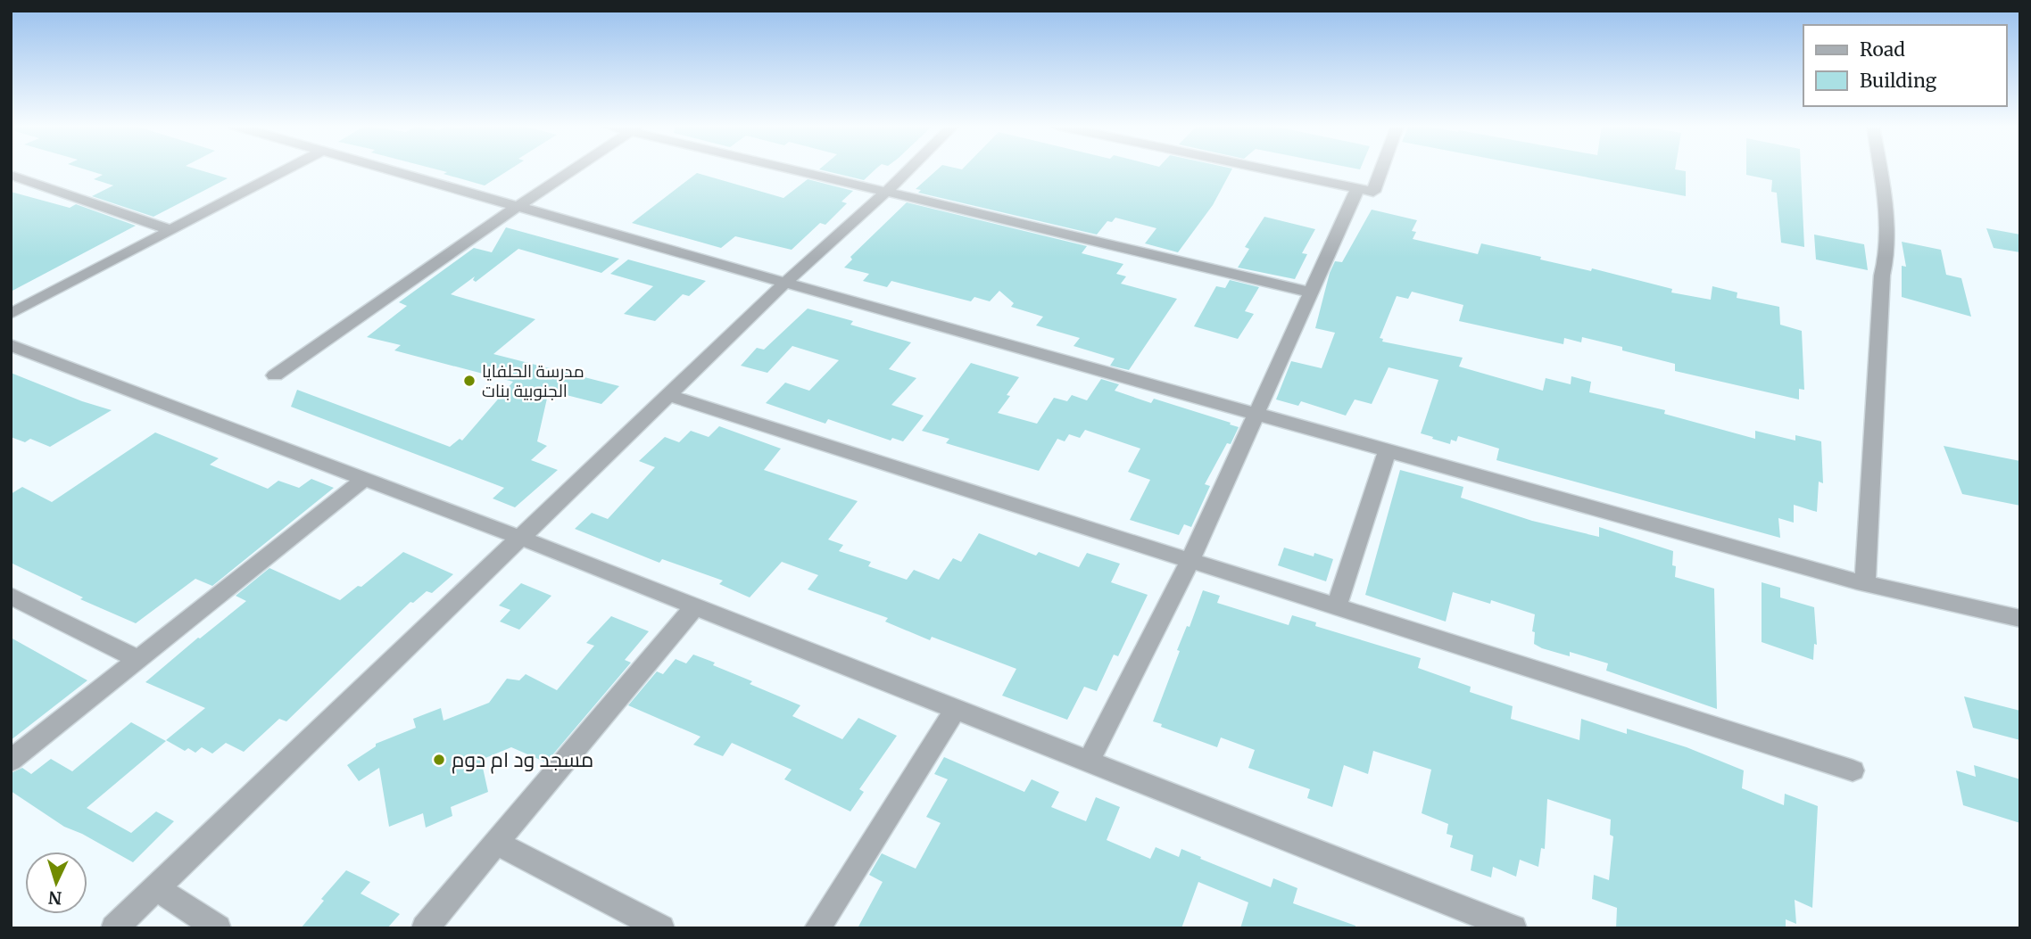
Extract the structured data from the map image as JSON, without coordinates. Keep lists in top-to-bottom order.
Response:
{
  "places": ["مدرسة الحلفايا الجنوبية بنات", "مسجد ود ام دوم"],
  "legend": ["Road", "Building"],
  "north": "bottom"
}
